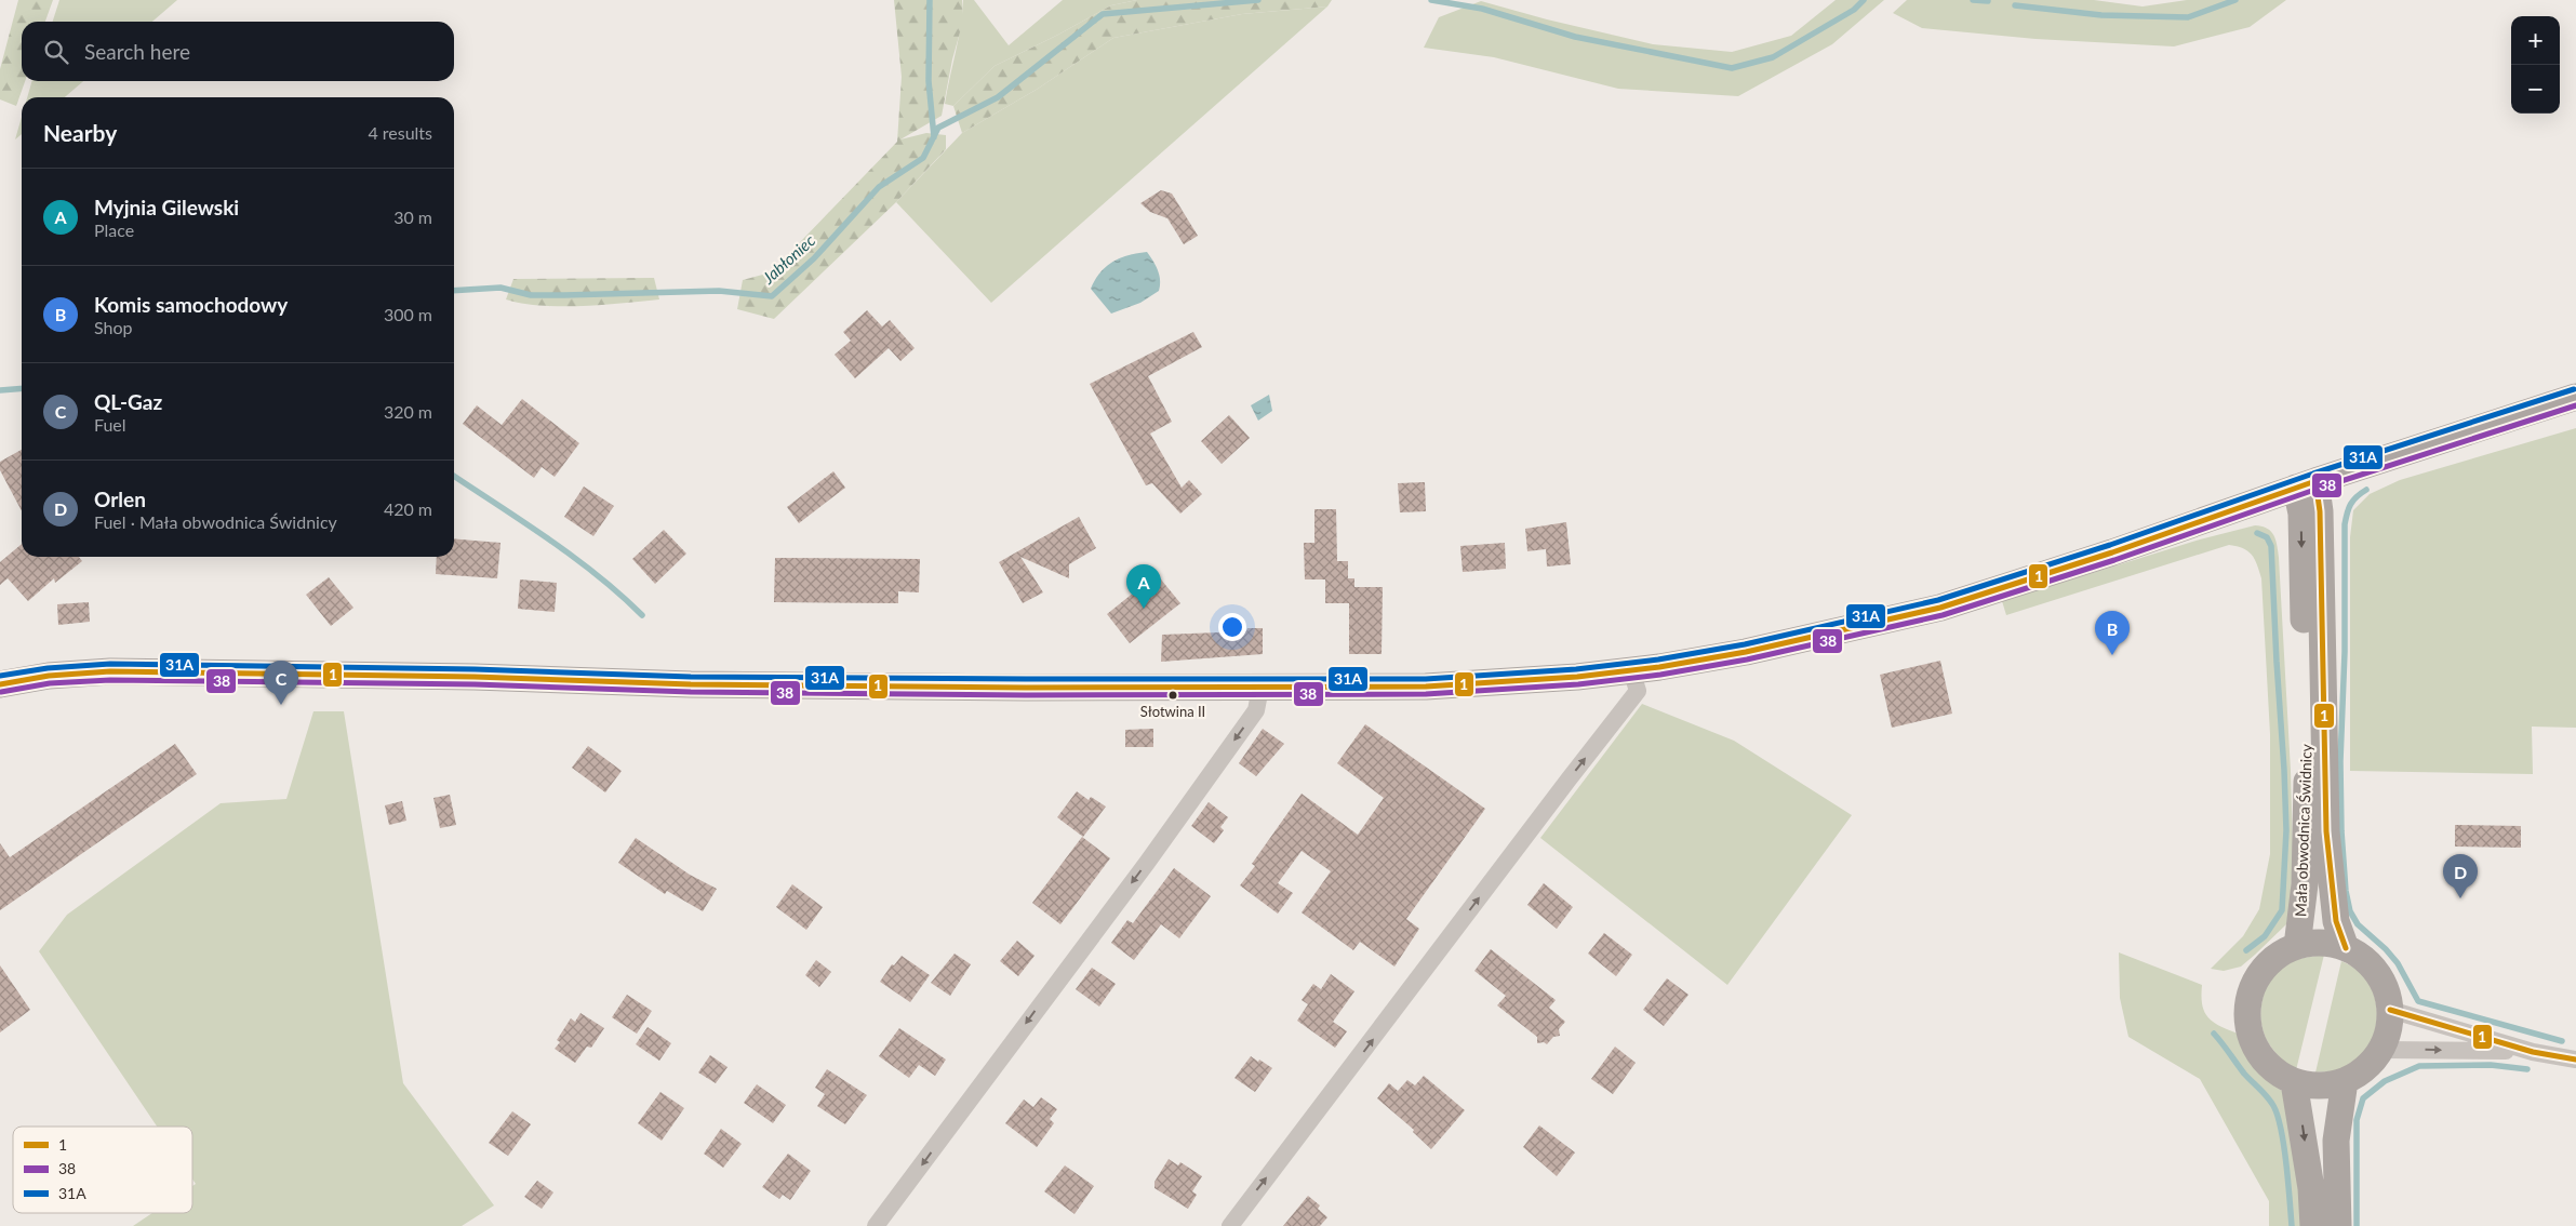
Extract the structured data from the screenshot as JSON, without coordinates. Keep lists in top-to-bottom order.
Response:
{
  "streets": {
    "main road": ["Mała obwodnica Świdnicy"]
  },
  "water": ["Jabłoniec"],
  "places": ["Słotwina II"],
  "lines": ["transit line 31A", "transit line 38", "transit line 1"],
  "legend": ["1", "38", "31A"],
  "page": {
    "map_buttons": ["+", "−"],
    "search": "Search here",
    "heading": ["Nearby", "4 results"],
    "list": [
      {
        "mark": "A",
        "name": "Myjnia Gilewski",
        "note": "Place",
        "value": "30 m"
      },
      {
        "mark": "B",
        "name": "Komis samochodowy",
        "note": "Shop",
        "value": "300 m"
      },
      {
        "mark": "C",
        "name": "QL-Gaz",
        "note": "Fuel",
        "value": "320 m"
      },
      {
        "mark": "D",
        "name": "Orlen",
        "note": "Fuel · Mała obwodnica Świdnicy",
        "value": "420 m"
      }
    ],
    "pins": [
      "A",
      "B",
      "C",
      "D"
    ]
  }
}
